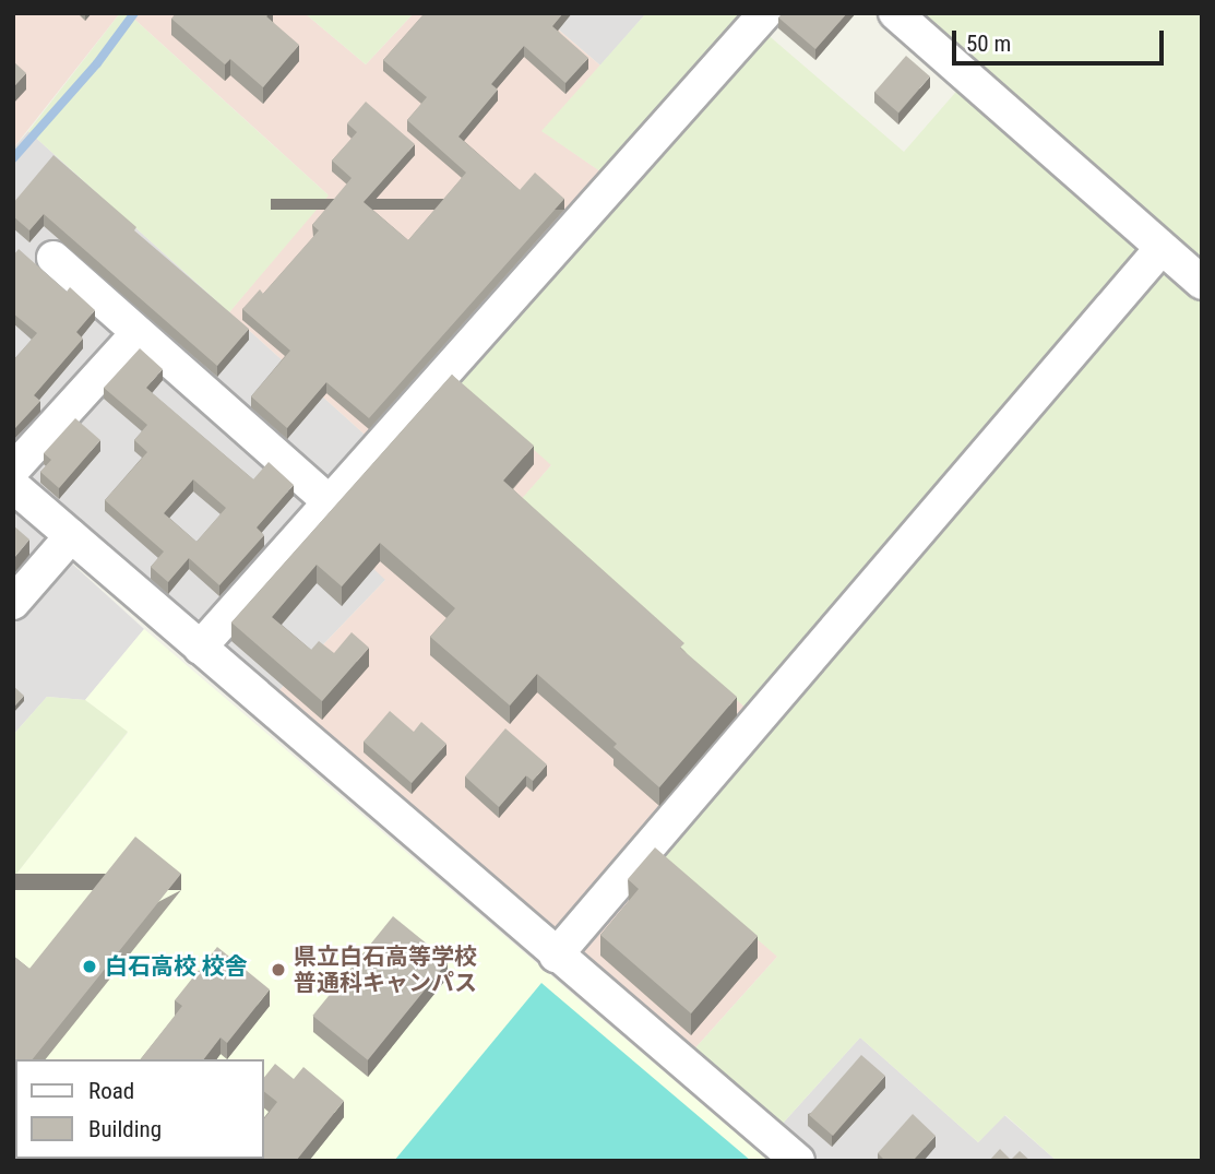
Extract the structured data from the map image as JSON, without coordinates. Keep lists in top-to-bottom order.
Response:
{
  "places": ["白石高校 校舎", "県立白石高等学校 普通科キャンパス"],
  "legend": ["Road", "Building"],
  "scale_bar": "50 m"
}
